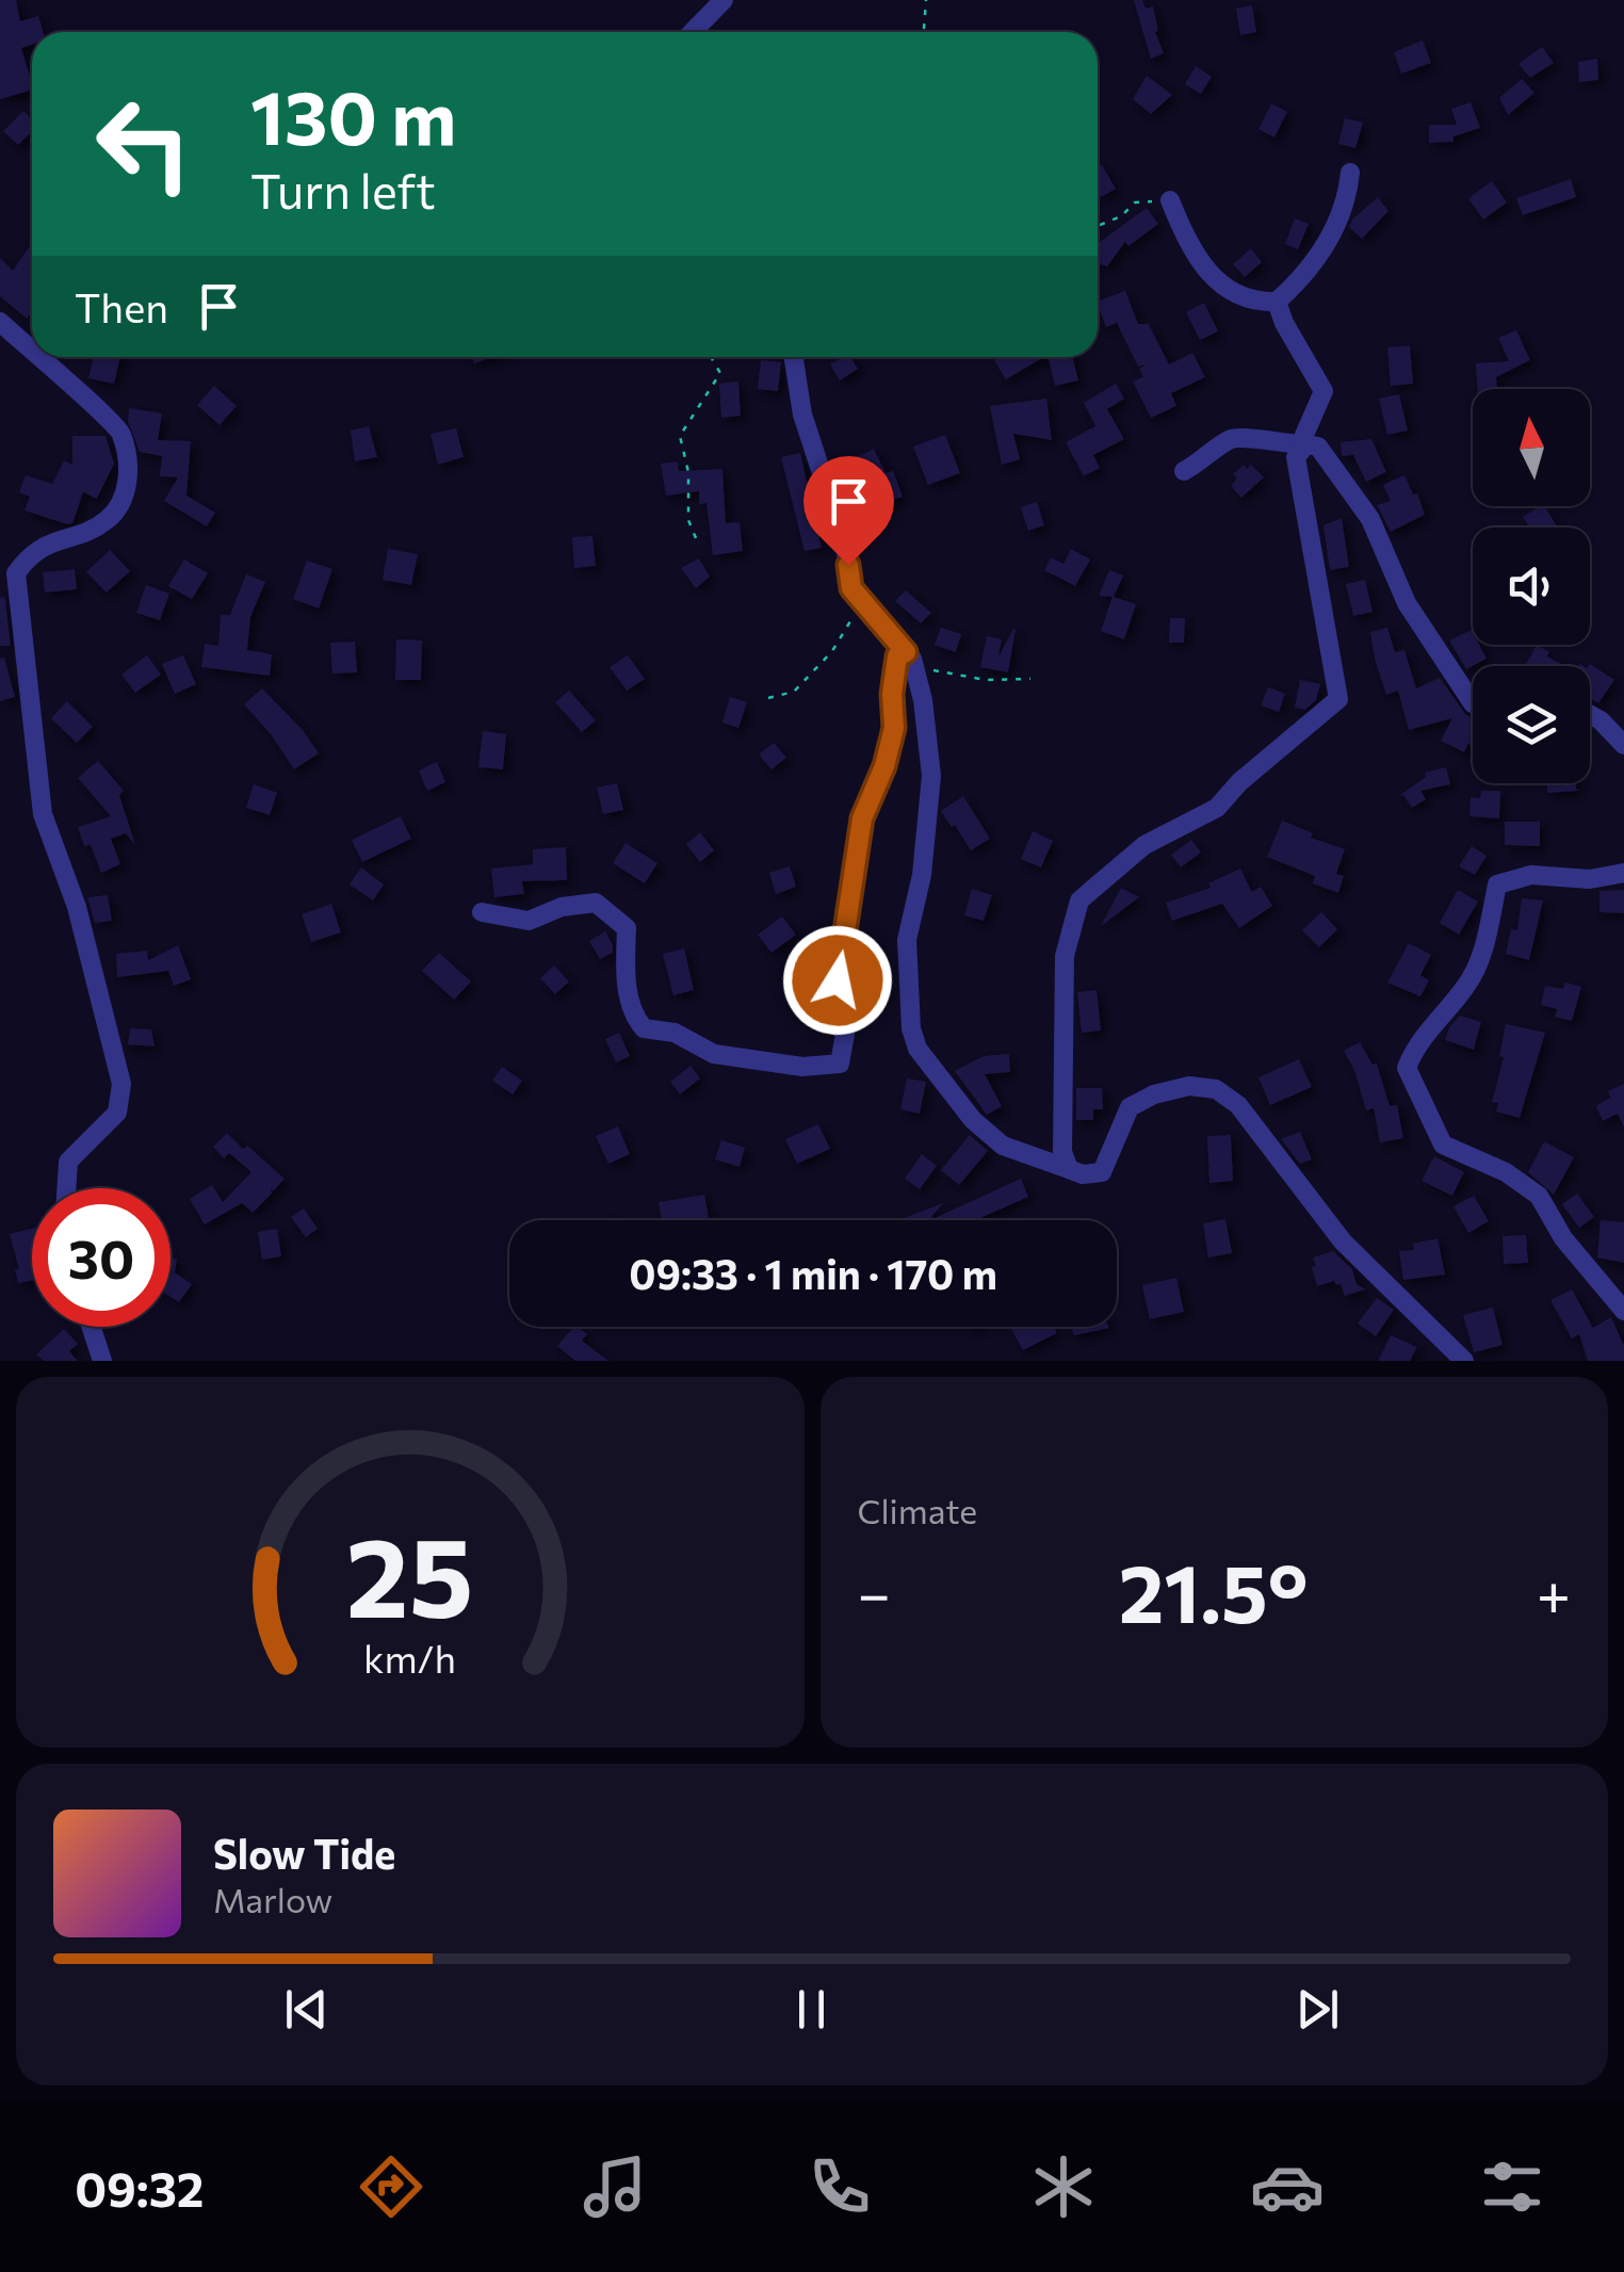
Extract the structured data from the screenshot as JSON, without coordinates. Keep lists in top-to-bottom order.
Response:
{
  "north": "top",
  "page": {
    "turn": ["130 m", "Turn left"],
    "then": "Then",
    "limit": "30",
    "trip": "09:33 · 1 min · 170 m",
    "tile": "Climate",
    "heat": ["−", "21.5°", "+"],
    "song": ["Slow Tide", "Marlow"],
    "tabs": "09:32",
    "gauge": ["25", "km/h"]
  }
}
